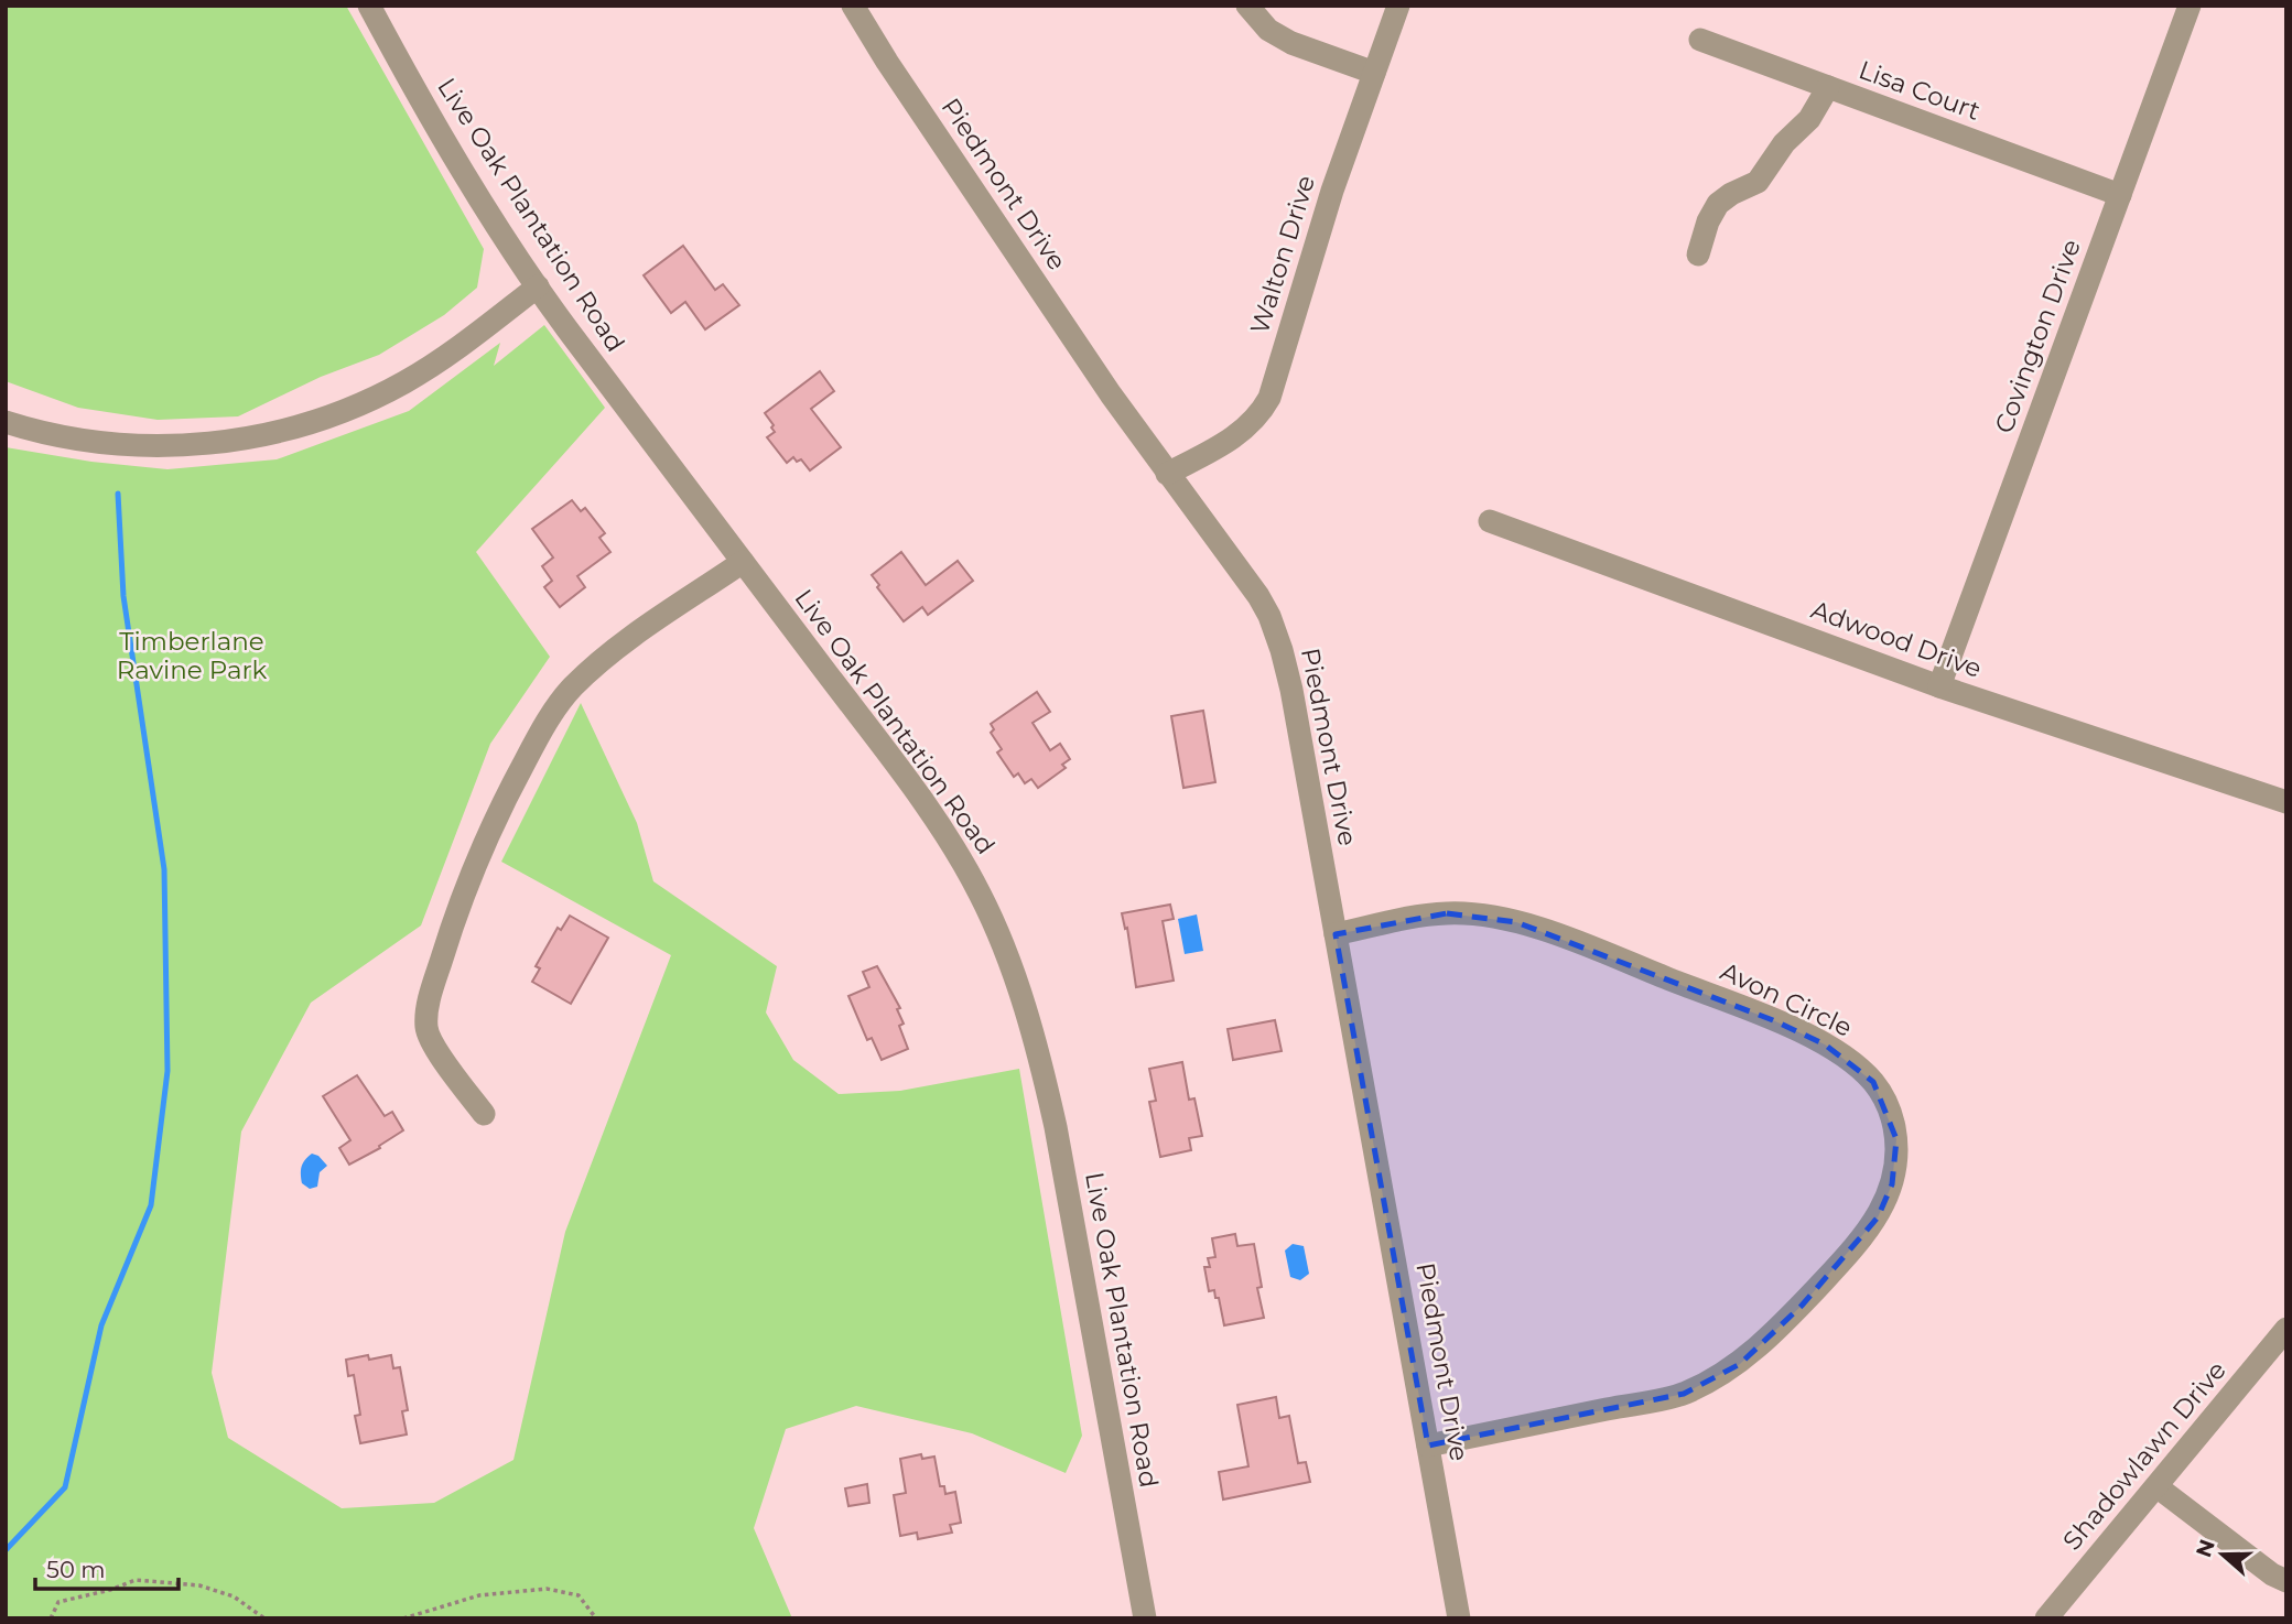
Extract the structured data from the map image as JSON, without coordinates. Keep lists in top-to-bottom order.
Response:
{
  "streets": {
    "street": [
      "Lisa Court",
      "Piedmont Drive",
      "Live Oak Plantation Road",
      "Walton Drive",
      "Covington Drive",
      "Adwood Drive",
      "Avon Circle",
      "Shadowlawn Drive"
    ]
  },
  "crossings": [
    ["Lisa Court", "Covington Drive"],
    ["Piedmont Drive", "Walton Drive"],
    ["Piedmont Drive", "Avon Circle"],
    ["Covington Drive", "Adwood Drive"]
  ],
  "parks": ["Timberlane Ravine Park"],
  "scale_bar": "50 m",
  "north": "left"
}
